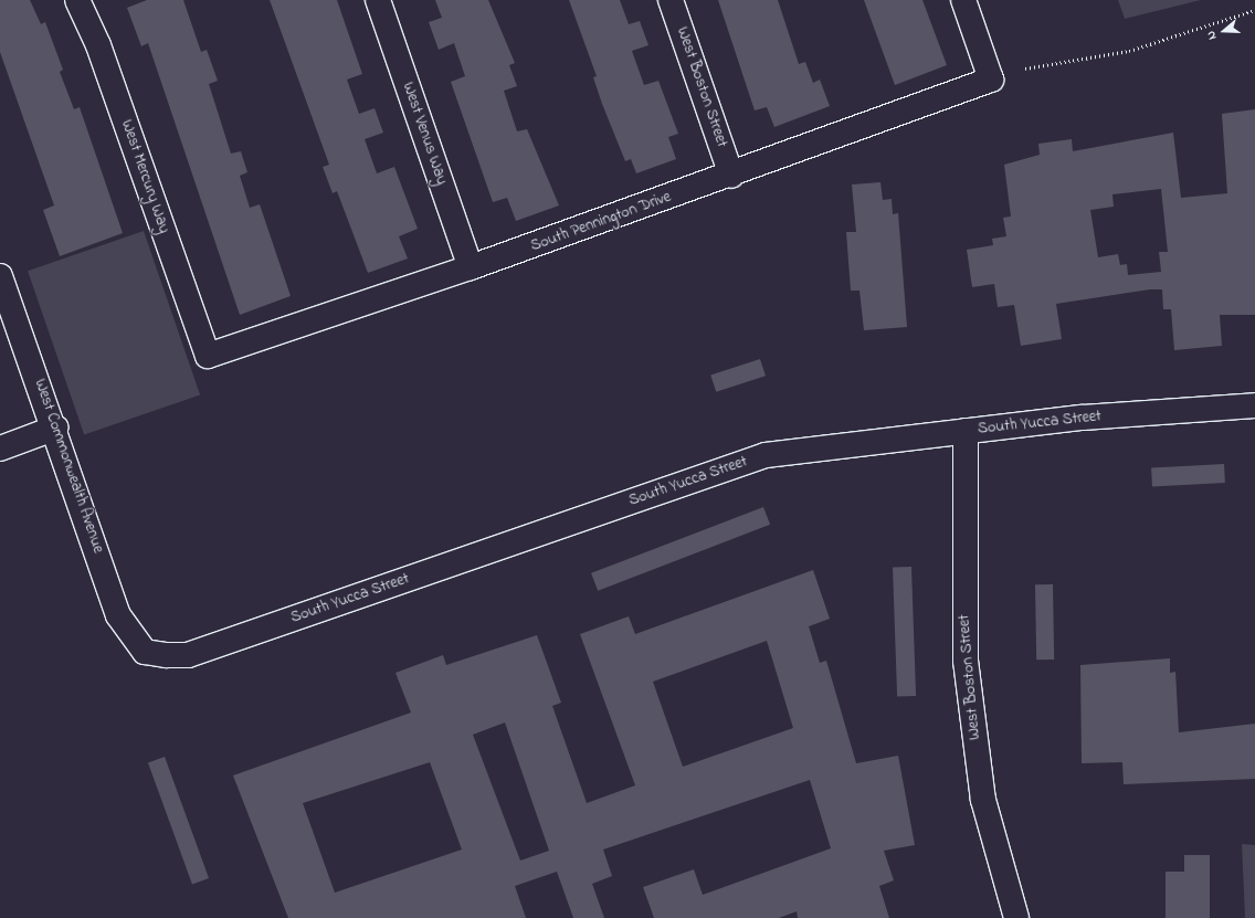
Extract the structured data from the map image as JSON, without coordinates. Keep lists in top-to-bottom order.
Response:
{
  "streets": {
    "street": [
      "West Boston Street",
      "West Venus Way",
      "West Mercury Way",
      "South Pennington Drive",
      "South Yucca Street",
      "West Commonwealth Avenue"
    ]
  },
  "crossings": [
    ["West Boston Street", "South Pennington Drive"],
    ["West Boston Street", "South Yucca Street"],
    ["West Venus Way", "South Pennington Drive"],
    ["West Mercury Way", "South Pennington Drive"],
    ["South Yucca Street", "West Commonwealth Avenue"]
  ],
  "north": "left"
}
